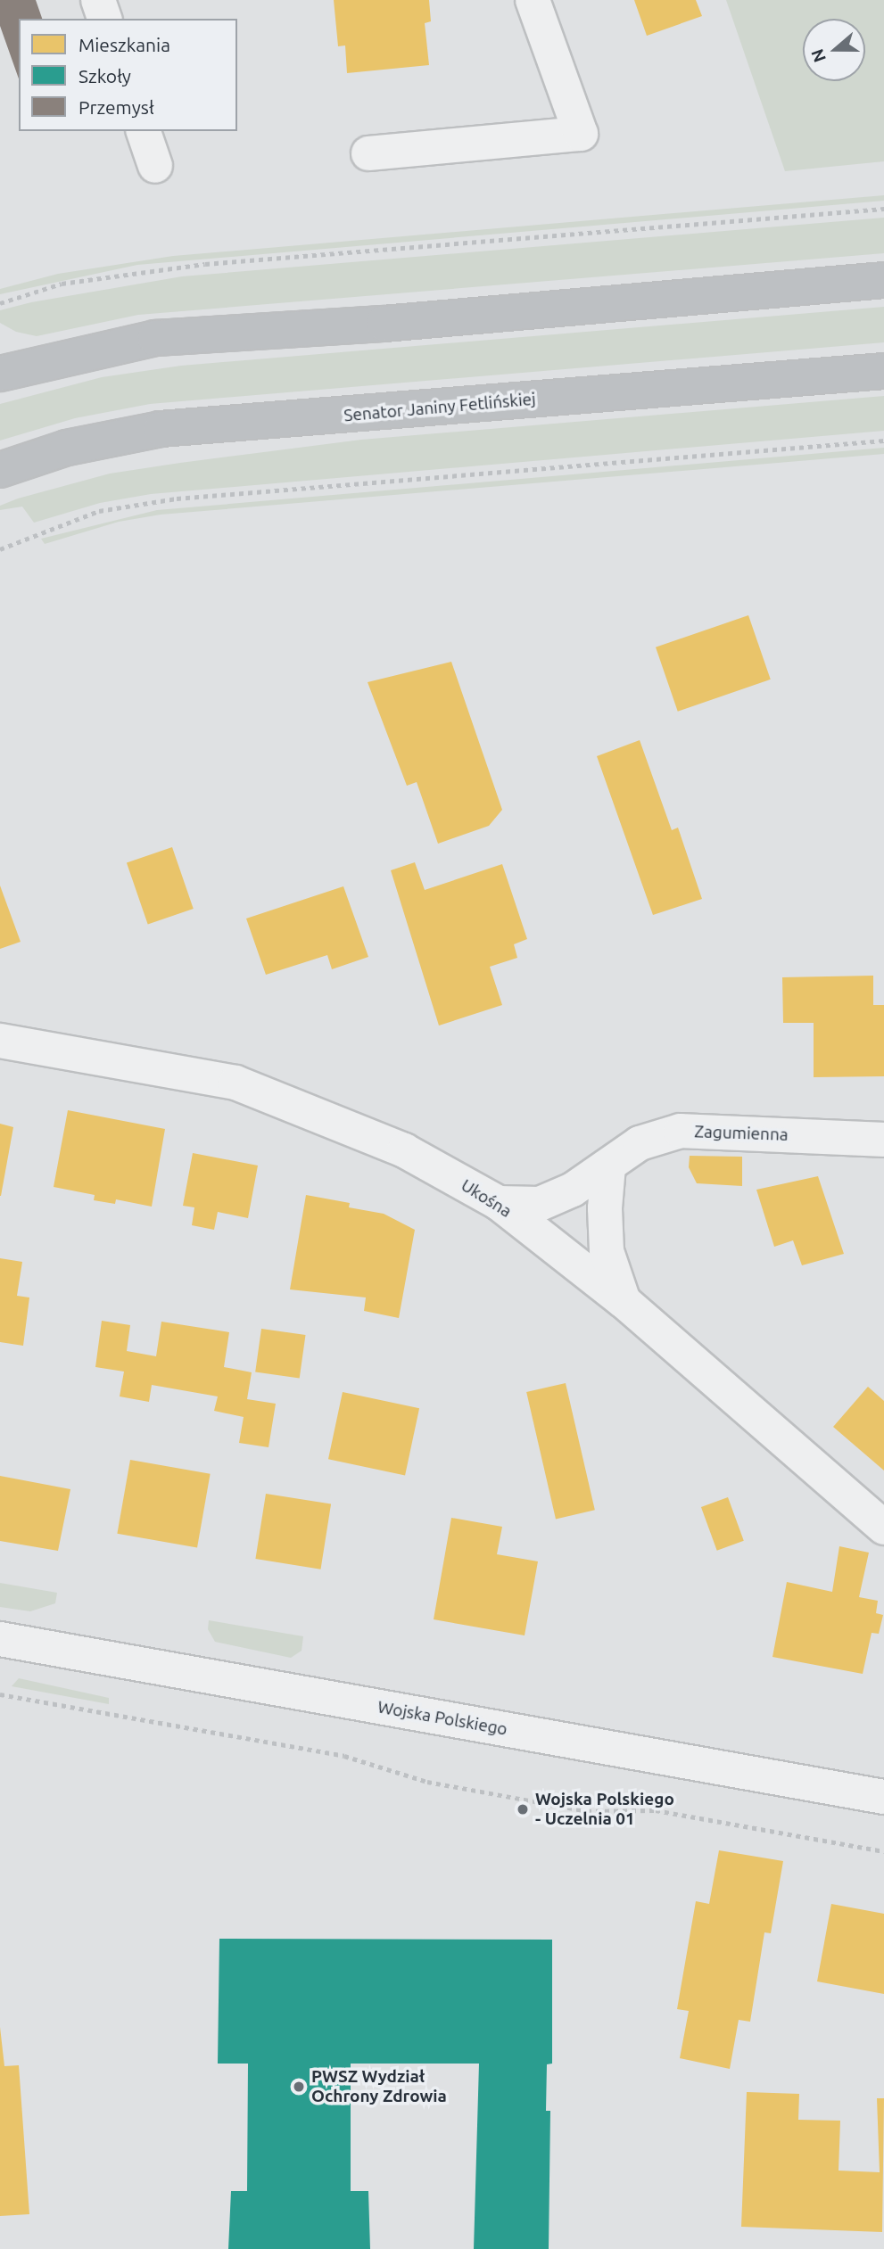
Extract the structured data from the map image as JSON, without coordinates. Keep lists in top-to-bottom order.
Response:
{
  "streets": {
    "main road": ["Senator Janiny Fetlińskiej"],
    "street": ["Zagumienna", "Ukośna", "Wojska Polskiego"]
  },
  "crossings": [
    ["Zagumienna", "Ukośna"]
  ],
  "places": ["Wojska Polskiego - Uczelnia 01", "PWSZ Wydział Ochrony Zdrowia"],
  "legend": ["Mieszkania", "Szkoły", "Przemysł"],
  "north": "left"
}
